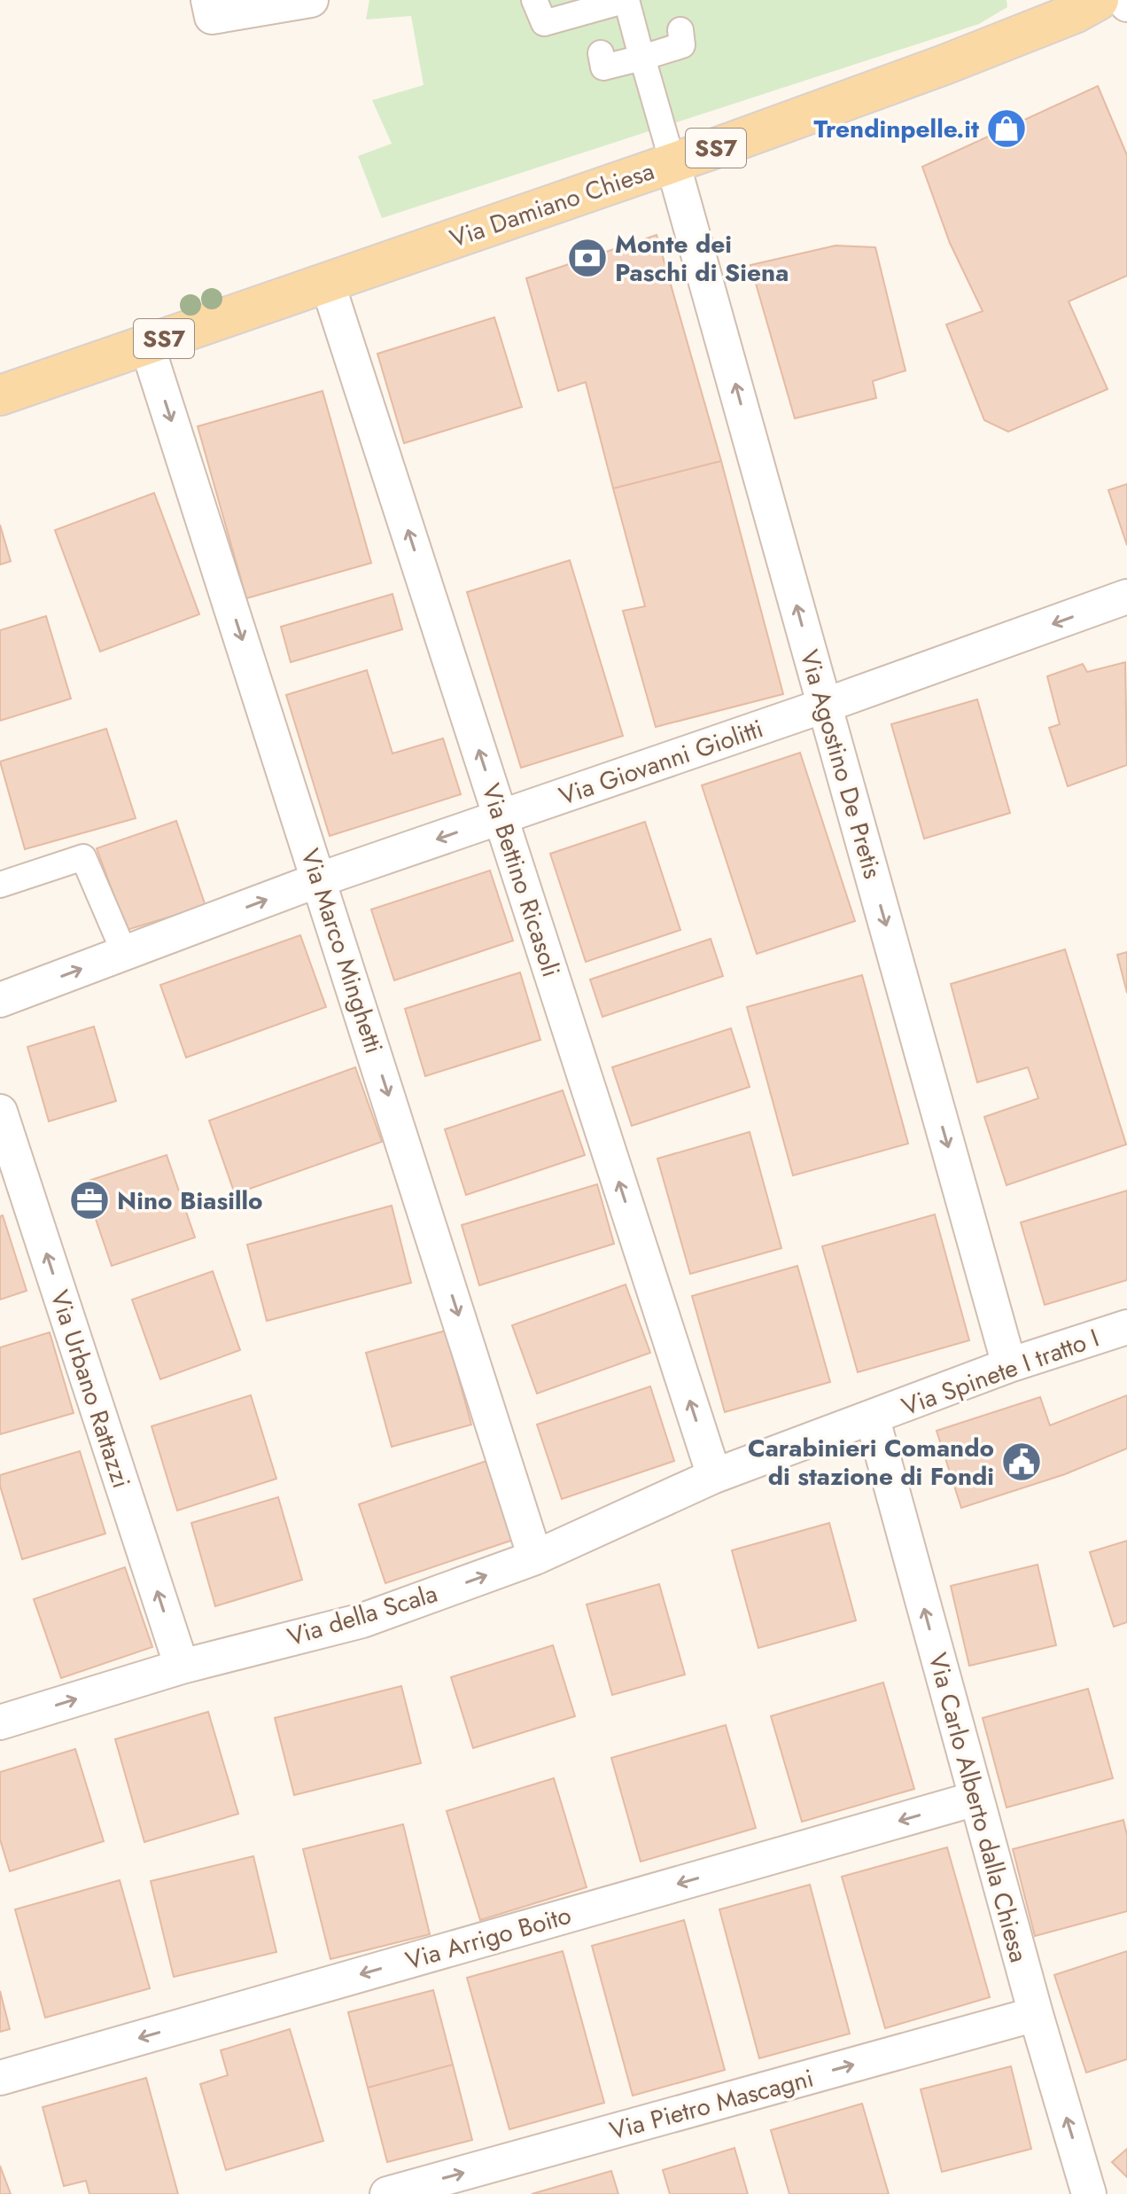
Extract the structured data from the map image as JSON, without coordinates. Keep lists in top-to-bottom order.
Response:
{
  "streets": {
    "main road": ["SS7", "Via Damiano Chiesa"],
    "street": [
      "Via Giovanni Giolitti",
      "Via Agostino De Pretis",
      "Via Bettino Ricasoli",
      "Via Marco Minghetti",
      "Via Spinete I tratto I",
      "Via Urbano Rattazzi",
      "Via della Scala",
      "Via Carlo Alberto dalla Chiesa",
      "Via Arrigo Boito",
      "Via Pietro Mascagni"
    ]
  },
  "crossings": [
    ["Via Damiano Chiesa", "Via Agostino De Pretis"],
    ["Via Damiano Chiesa", "Via Bettino Ricasoli"],
    ["Via Damiano Chiesa", "Via Marco Minghetti"],
    ["Via Giovanni Giolitti", "Via Agostino De Pretis"],
    ["Via Giovanni Giolitti", "Via Bettino Ricasoli"],
    ["Via Giovanni Giolitti", "Via Marco Minghetti"],
    ["Via Agostino De Pretis", "Via Spinete I tratto I"],
    ["Via Bettino Ricasoli", "Via Spinete I tratto I"],
    ["Via Bettino Ricasoli", "Via della Scala"],
    ["Via Marco Minghetti", "Via della Scala"],
    ["Via Spinete I tratto I", "Via della Scala"],
    ["Via Spinete I tratto I", "Via Carlo Alberto dalla Chiesa"],
    ["Via Urbano Rattazzi", "Via della Scala"],
    ["Via Carlo Alberto dalla Chiesa", "Via Arrigo Boito"],
    ["Via Carlo Alberto dalla Chiesa", "Via Pietro Mascagni"]
  ],
  "one_way": [
    "Via Bettino Ricasoli",
    "Via Marco Minghetti",
    "Via Urbano Rattazzi",
    "Via della Scala",
    "Via Carlo Alberto dalla Chiesa",
    "Via Arrigo Boito",
    "Via Pietro Mascagni"
  ],
  "places": {
    "shop": ["Trendinpelle.it"],
    "bank": ["Monte dei Paschi di Siena"],
    "office": ["Nino Biasillo"],
    "public building": ["Carabinieri Comando di stazione di Fondi"]
  }
}
